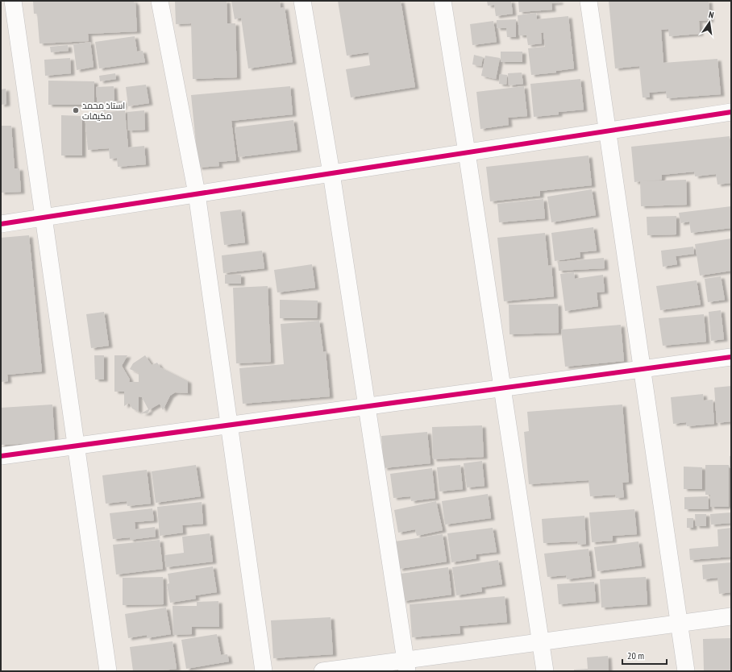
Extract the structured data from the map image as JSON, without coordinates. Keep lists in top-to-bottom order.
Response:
{
  "places": ["استاذ محمد مكيفات"],
  "scale_bar": "20 m",
  "north": "top"
}
